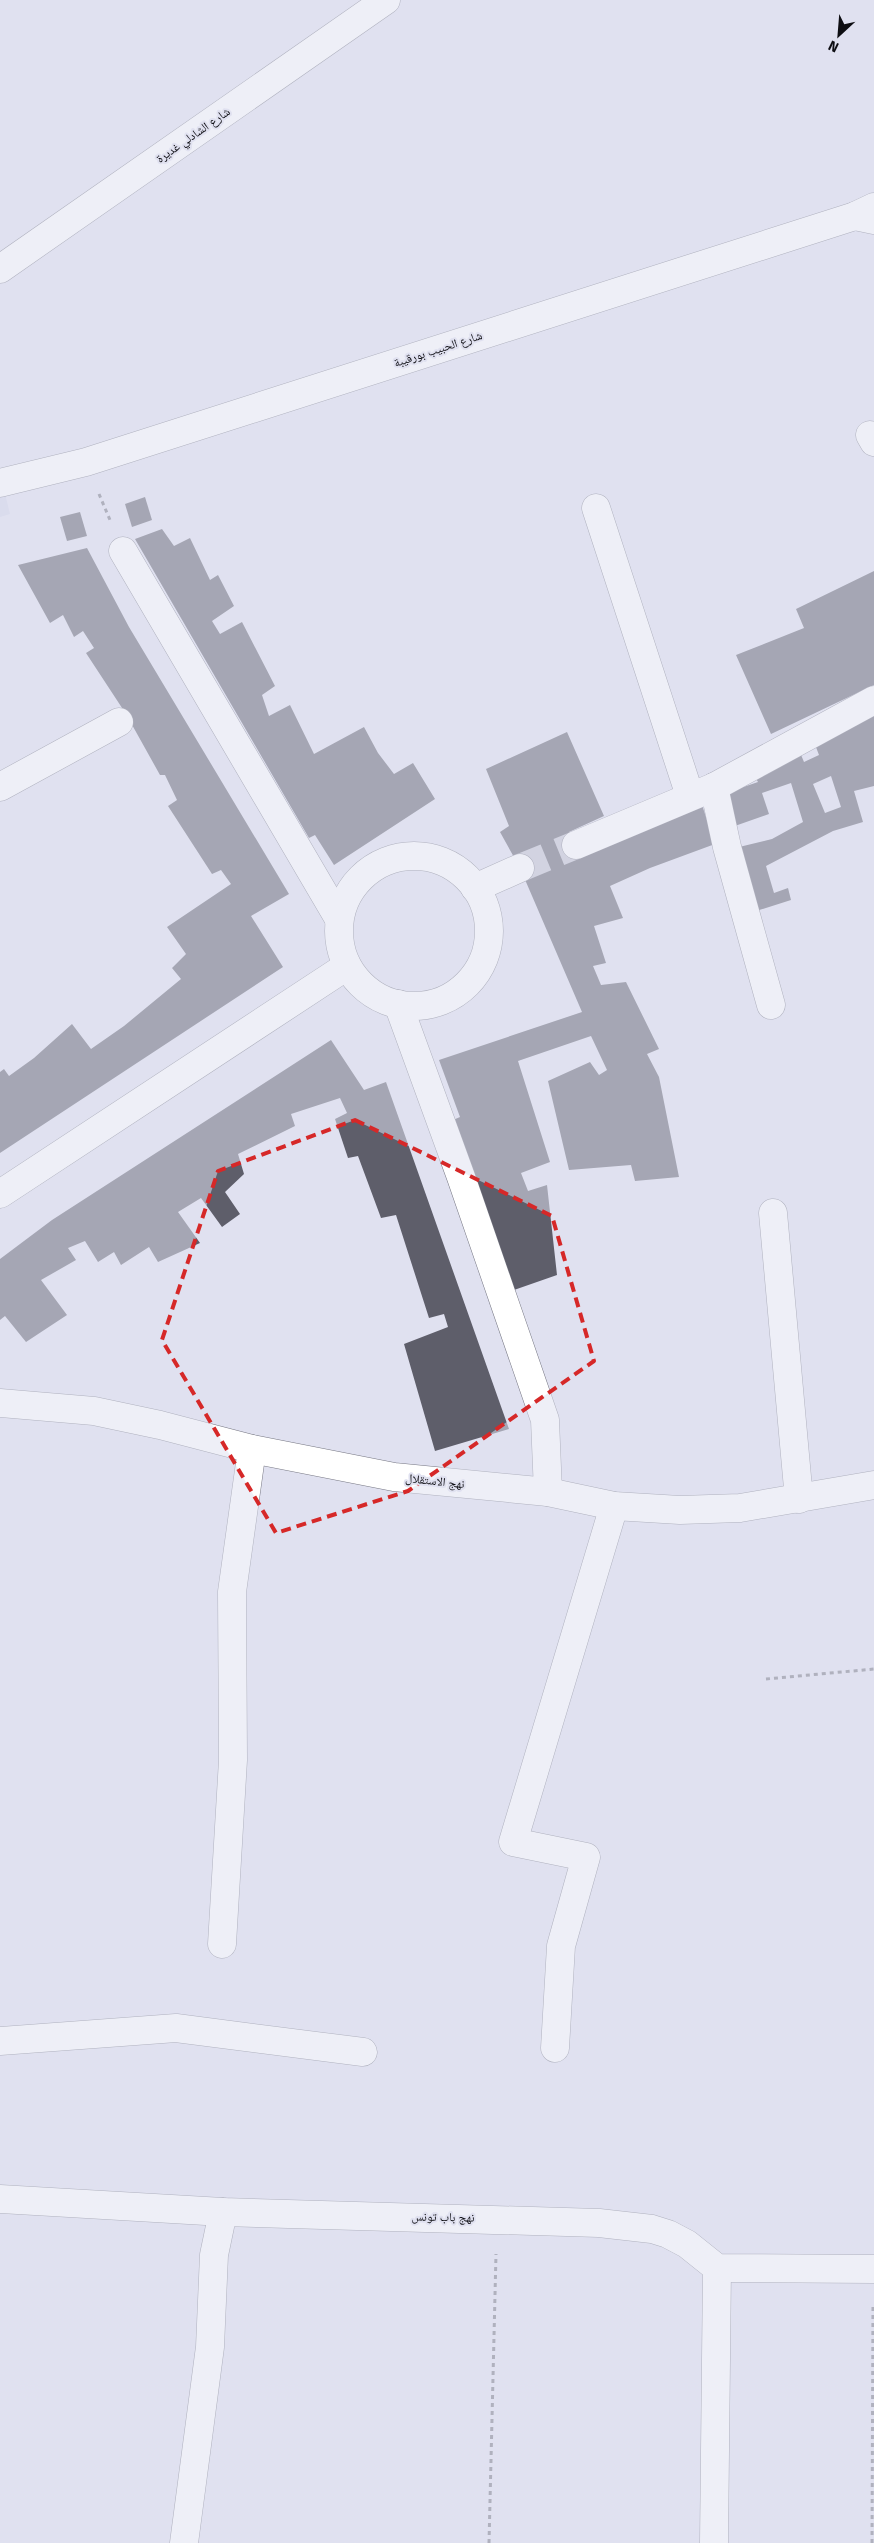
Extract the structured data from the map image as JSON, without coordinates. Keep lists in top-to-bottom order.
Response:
{
  "streets": {
    "street": [
      "شارع الشادلي غديرة",
      "شارع الحبيب بورقيبة",
      "نهج الاستقلال",
      "نهج باب تونس"
    ]
  },
  "north": "bottom left"
}
